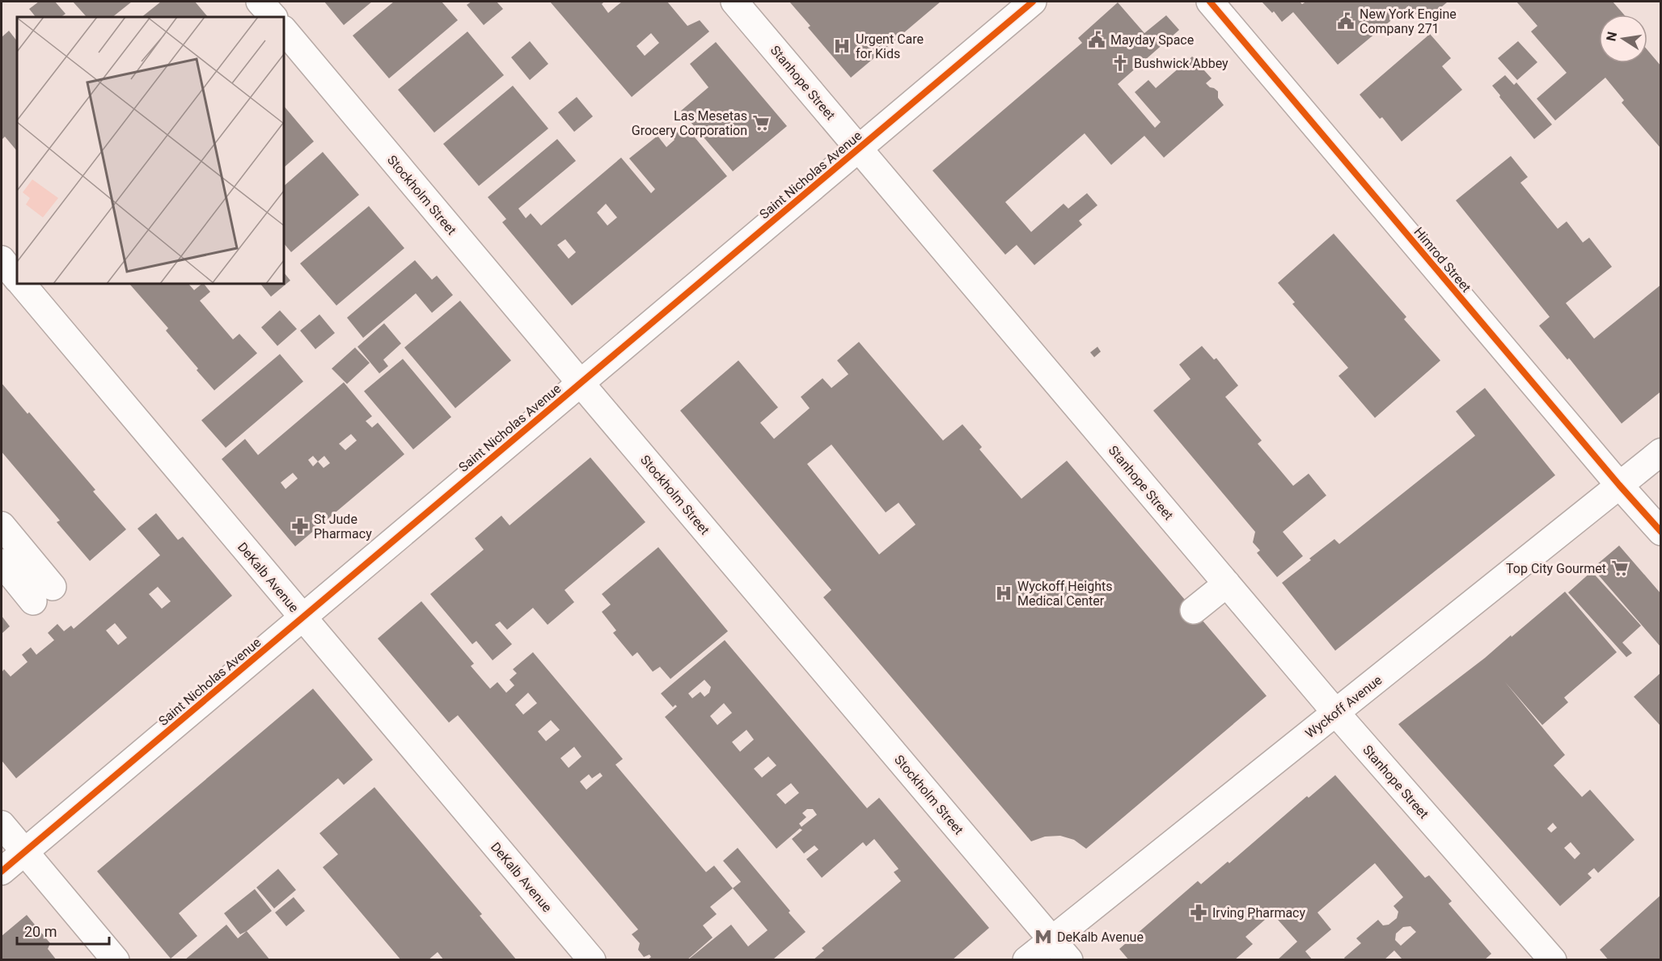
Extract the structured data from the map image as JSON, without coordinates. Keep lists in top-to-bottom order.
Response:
{
  "streets": {
    "street": [
      "Stanhope Street",
      "Saint Nicholas Avenue",
      "Stockholm Street",
      "Himrod Street",
      "DeKalb Avenue",
      "Wyckoff Avenue"
    ]
  },
  "crossings": [
    ["Stanhope Street", "Saint Nicholas Avenue"],
    ["Stanhope Street", "Wyckoff Avenue"],
    ["Saint Nicholas Avenue", "Stockholm Street"],
    ["Saint Nicholas Avenue", "DeKalb Avenue"],
    ["Stockholm Street", "Wyckoff Avenue"],
    ["Himrod Street", "Wyckoff Avenue"]
  ],
  "places": {
    "public building": ["New York Engine Company 271", "Mayday Space"],
    "hospital": ["Urgent Care for Kids", "Wyckoff Heights Medical Center"],
    "church": ["Bushwick Abbey"],
    "supermarket": ["Las Mesetas Grocery Corporation", "Top City Gourmet"],
    "pharmacy": ["St Jude Pharmacy", "Irving Pharmacy"],
    "metro station": ["DeKalb Avenue"]
  },
  "scale_bar": "20 m",
  "north": "left"
}
